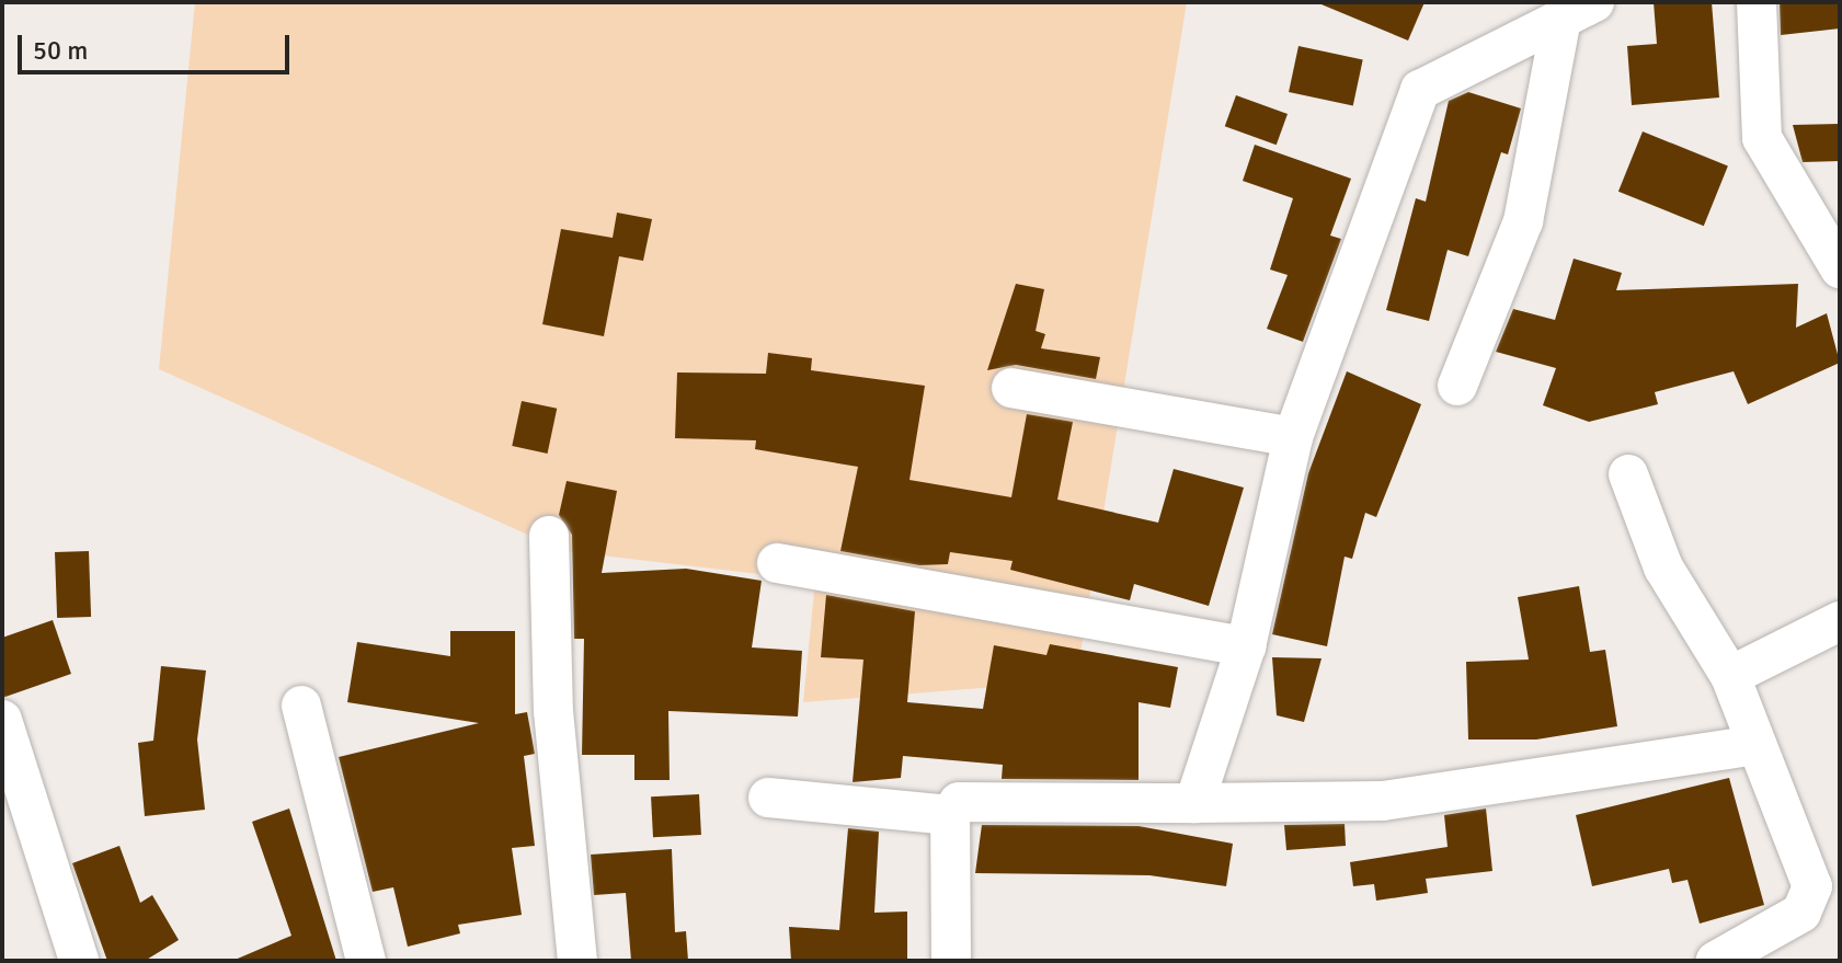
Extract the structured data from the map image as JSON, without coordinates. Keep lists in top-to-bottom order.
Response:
{
  "scale_bar": "50 m"
}
